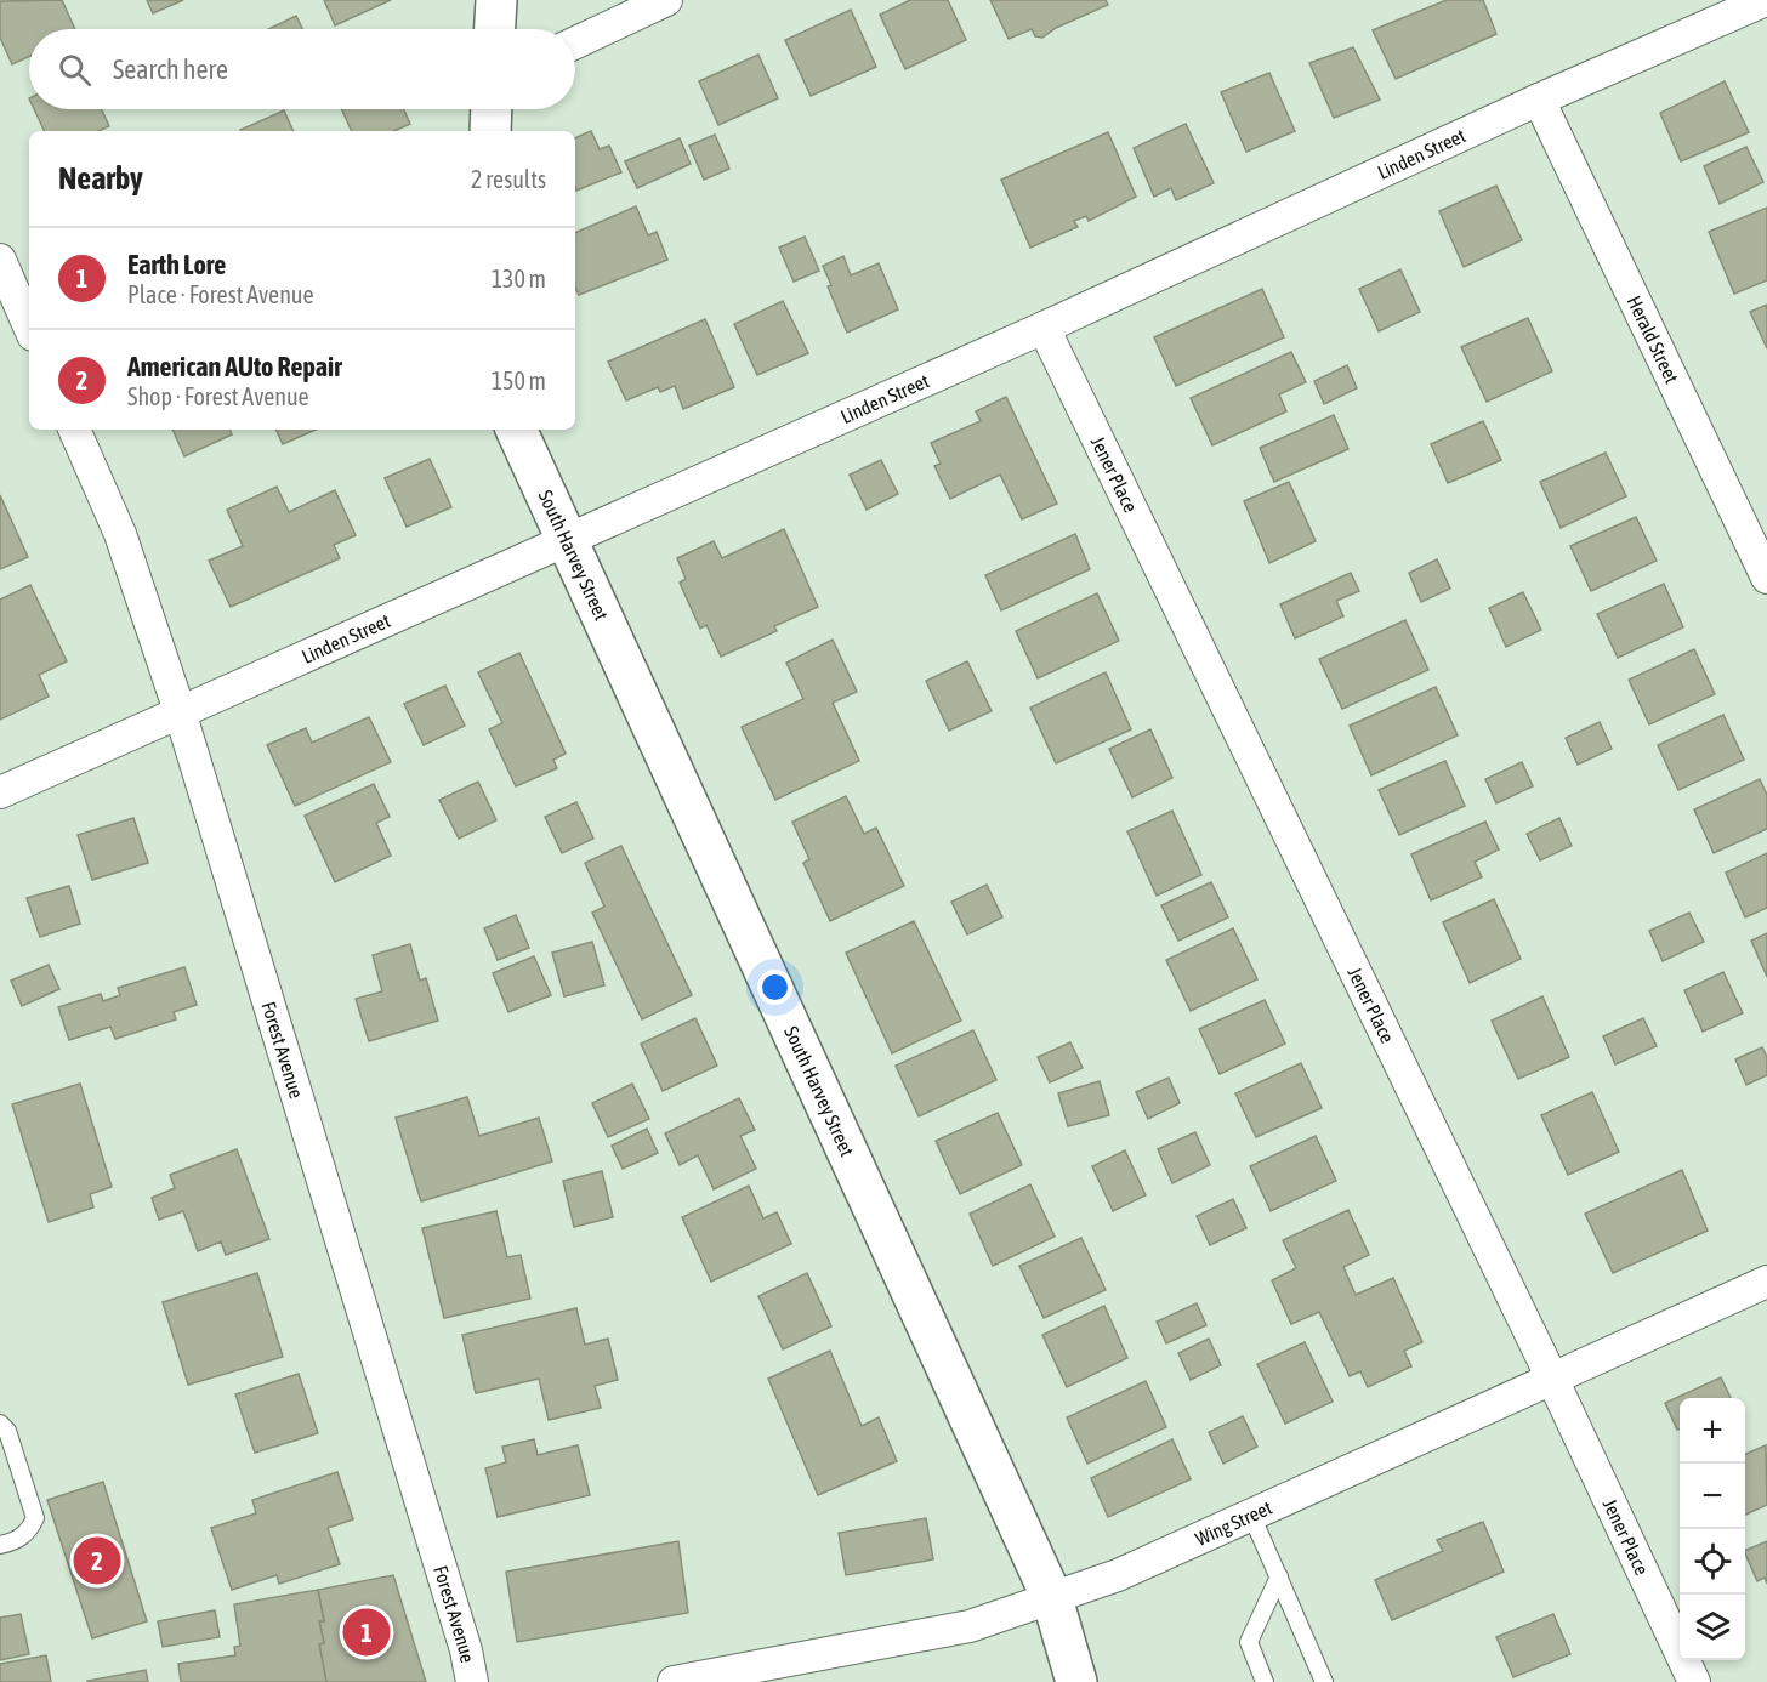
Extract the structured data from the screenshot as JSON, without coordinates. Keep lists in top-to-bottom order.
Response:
{
  "streets": {
    "street": [
      "Linden Street",
      "Herald Street",
      "Jener Place",
      "South Harvey Street",
      "Forest Avenue",
      "Wing Street"
    ]
  },
  "crossings": [
    ["Linden Street", "Herald Street"],
    ["Linden Street", "Jener Place"],
    ["Linden Street", "South Harvey Street"],
    ["Linden Street", "Forest Avenue"],
    ["Jener Place", "Wing Street"],
    ["South Harvey Street", "Wing Street"]
  ],
  "page": {
    "search": "Search here",
    "heading": ["Nearby", "2 results"],
    "list": [
      {
        "mark": "1",
        "name": "Earth Lore",
        "note": "Place · Forest Avenue",
        "value": "130 m"
      },
      {
        "mark": "2",
        "name": "American AUto Repair",
        "note": "Shop · Forest Avenue",
        "value": "150 m"
      }
    ],
    "map_buttons": ["+", "−"],
    "pins": ["2", "1"]
  }
}
